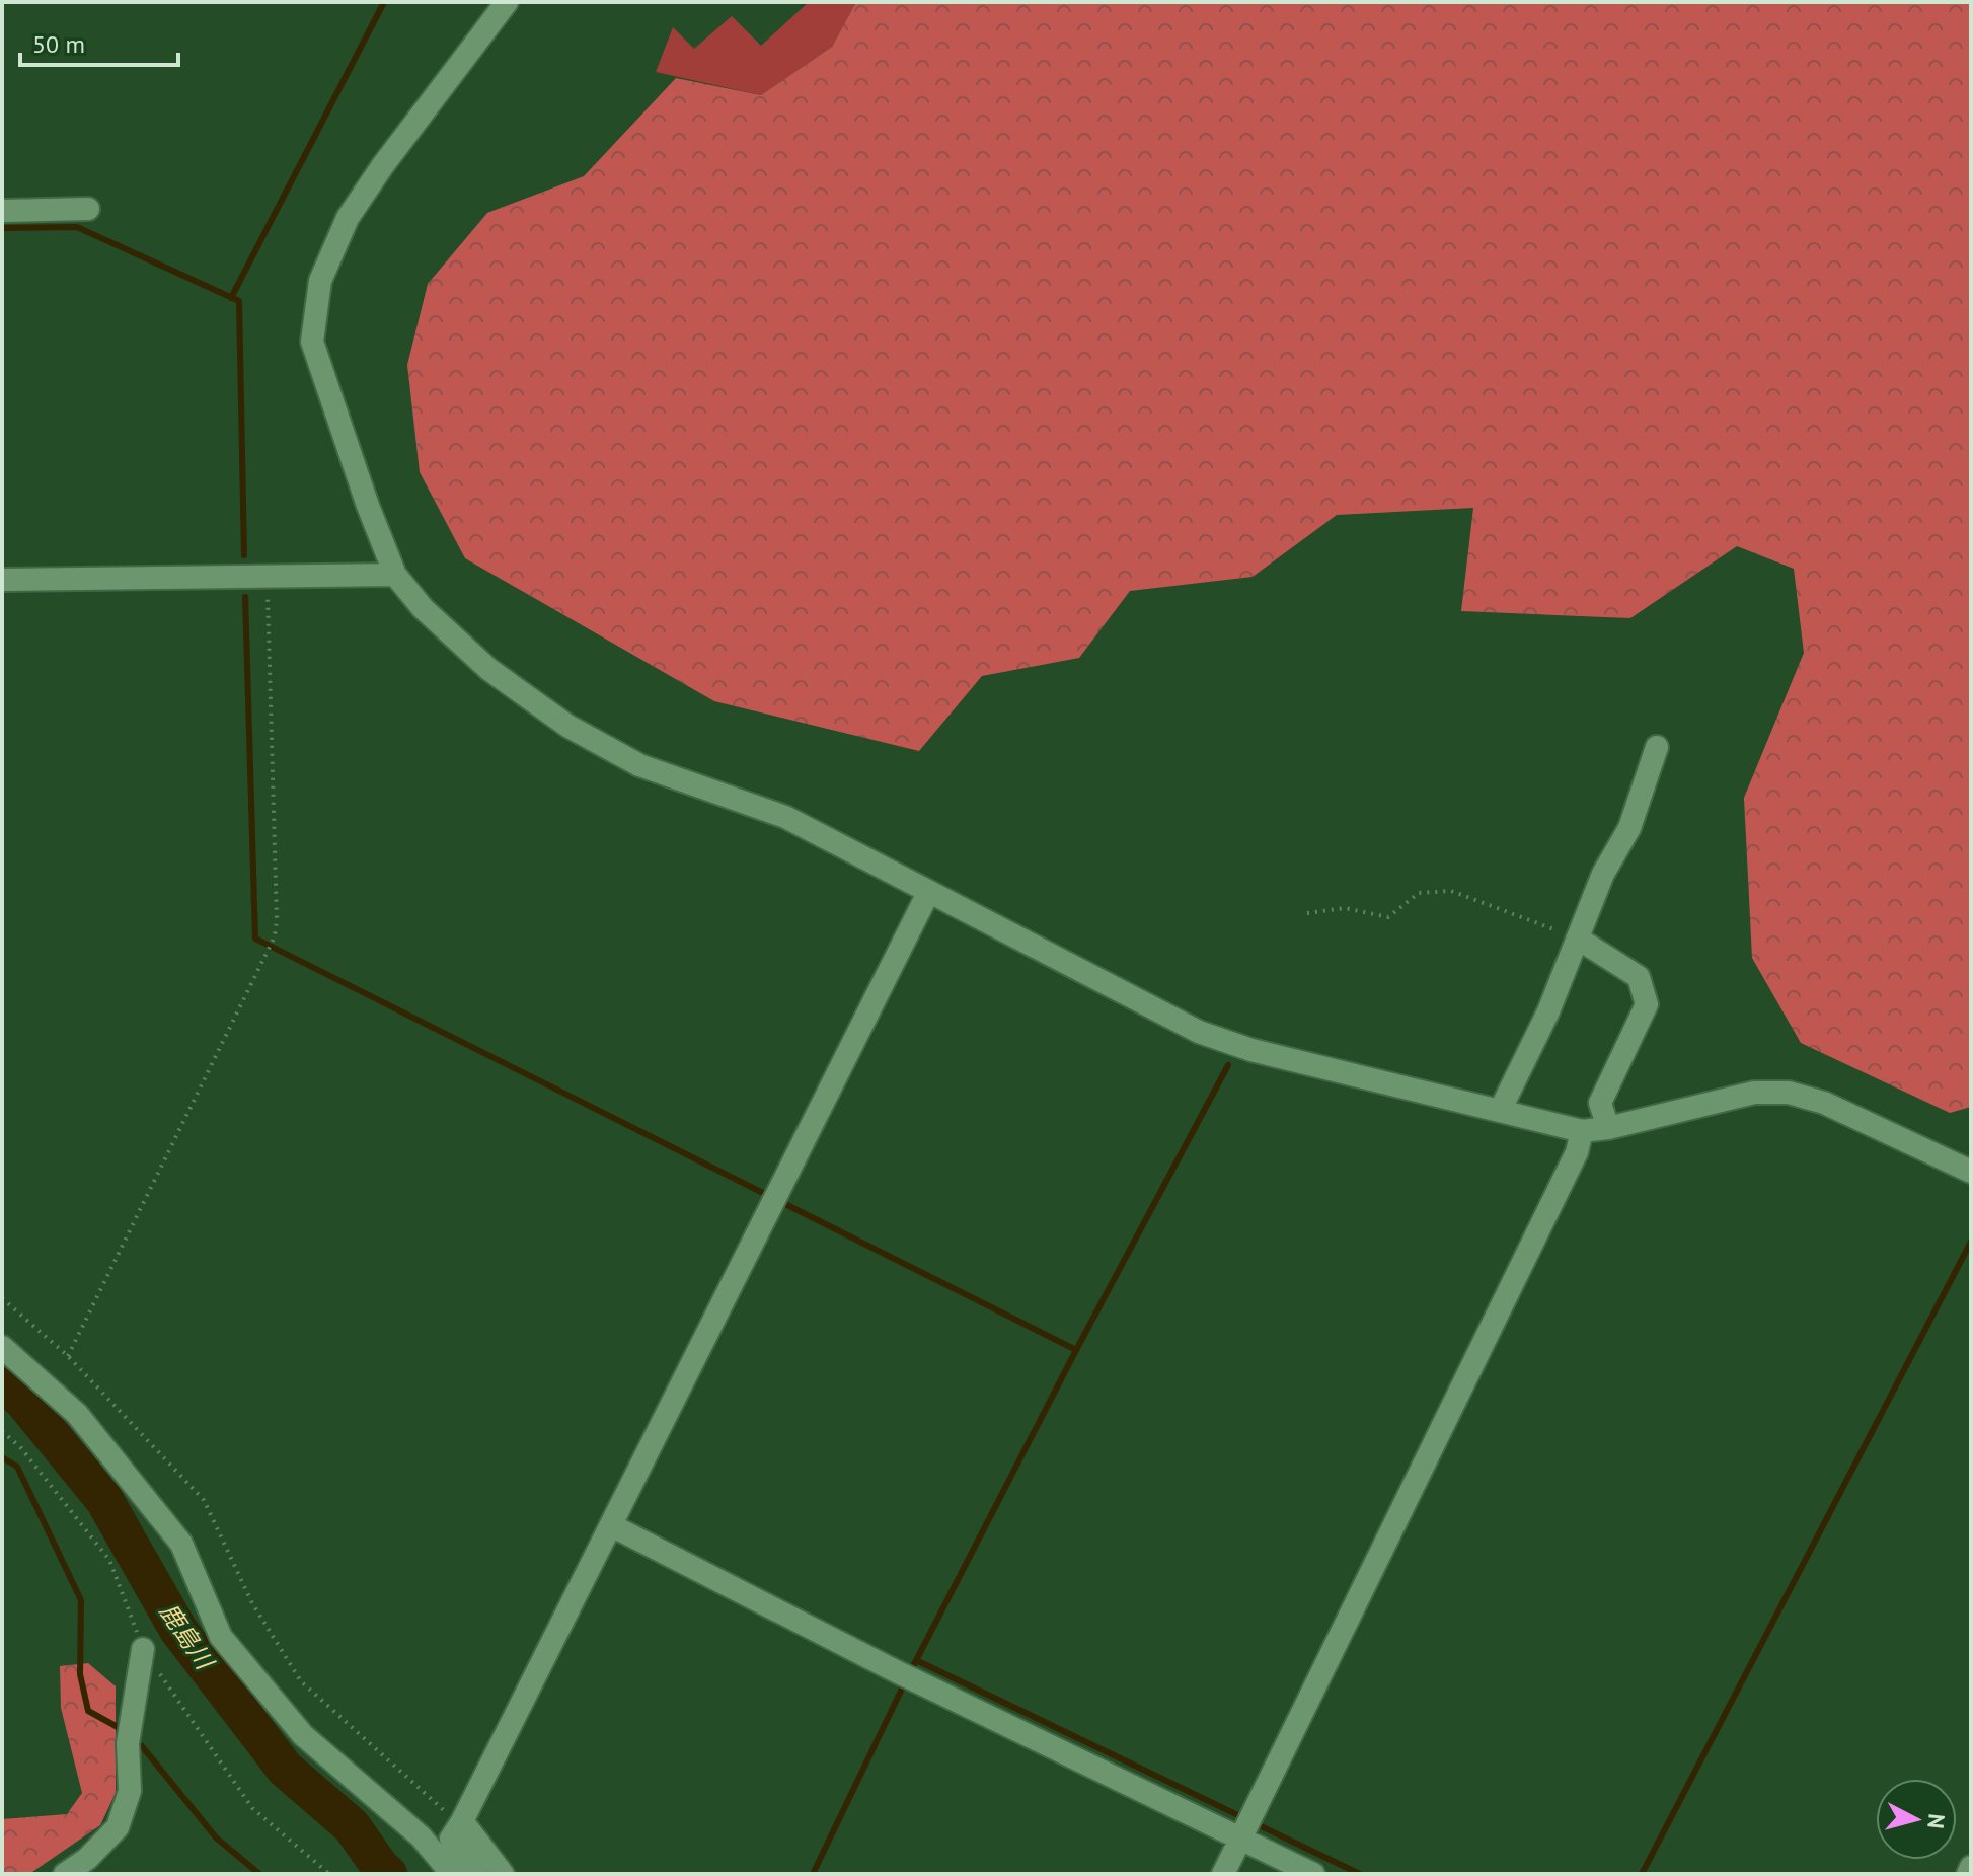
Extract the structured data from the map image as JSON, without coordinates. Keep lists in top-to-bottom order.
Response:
{
  "water": ["鹿島川"],
  "scale_bar": "50 m",
  "north": "right"
}
